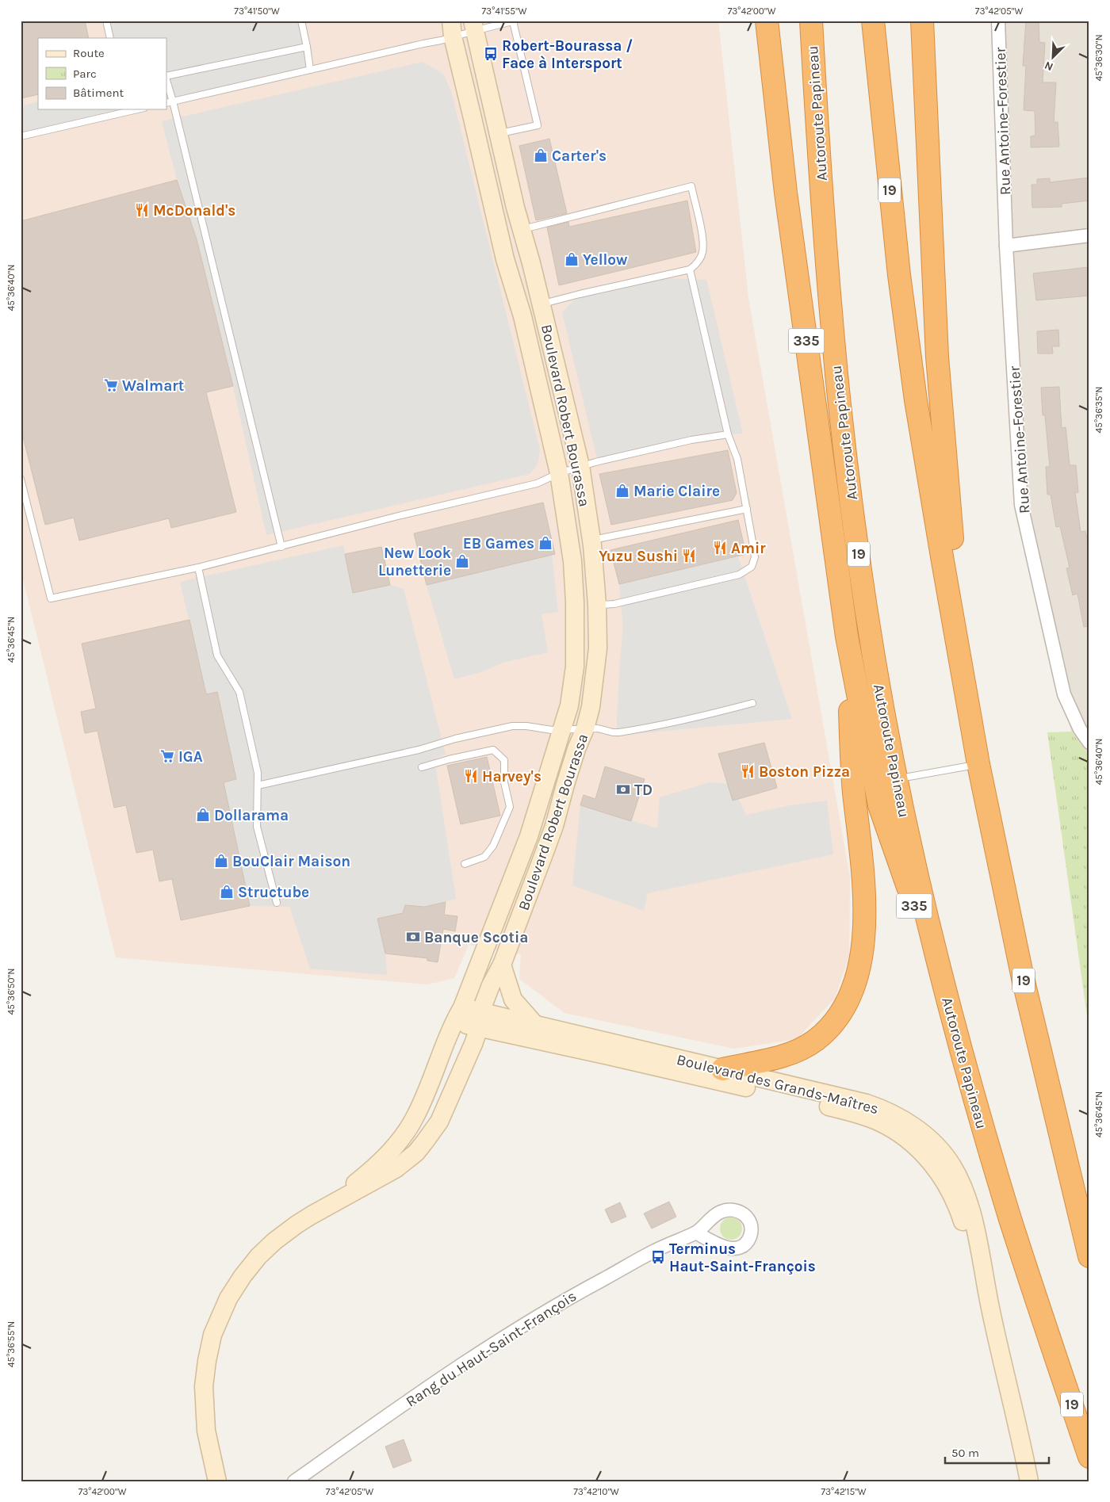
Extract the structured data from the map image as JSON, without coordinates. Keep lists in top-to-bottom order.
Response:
{
  "streets": {
    "highway": ["Autoroute Papineau", "19", "335"],
    "street": [
      "Rue Antoine-Forestier",
      "Boulevard Robert Bourassa",
      "Boulevard des Grands-Maîtres",
      "Rang du Haut-Saint-François"
    ]
  },
  "crossings": [
    ["Autoroute Papineau", "335"],
    ["Boulevard Robert Bourassa", "Boulevard des Grands-Maîtres"]
  ],
  "places": {
    "bus stop": ["Robert-Bourassa / Face à Intersport", "Terminus Haut-Saint-François"],
    "shop": [
      "Carter's",
      "Yellow",
      "Marie Claire",
      "EB Games",
      "New Look Lunetterie",
      "Dollarama",
      "BouClair Maison",
      "Structube"
    ],
    "restaurant": [
      "McDonald's",
      "Amir",
      "Yuzu Sushi",
      "Boston Pizza",
      "Harvey's"
    ],
    "supermarket": ["Walmart", "IGA"],
    "bank": ["TD", "Banque Scotia"]
  },
  "legend": ["Route", "Parc", "Bâtiment"],
  "scale_bar": "50 m",
  "north": "bottom left",
  "coordinates": [
    "73°41'50\"W",
    "73°41'55\"W",
    "73°42'00\"W",
    "73°42'05\"W",
    "45°36'30\"N",
    "45°36'40\"N",
    "45°36'35\"N",
    "45°36'45\"N",
    "45°36'50\"N",
    "45°36'55\"N",
    "73°42'10\"W",
    "73°42'15\"W"
  ]
}
